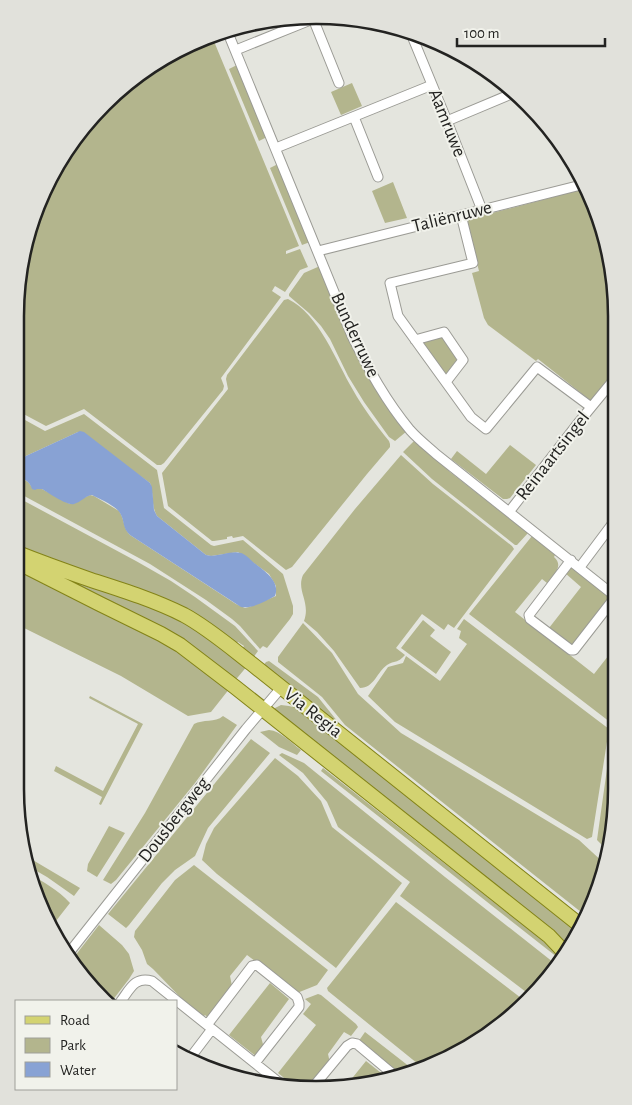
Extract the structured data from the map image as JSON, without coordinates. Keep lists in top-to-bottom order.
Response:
{
  "streets": {
    "main road": ["Via Regia"],
    "street": [
      "Aamruwe",
      "Taliënruwe",
      "Bunderruwe",
      "Reinaartsingel",
      "Dousbergweg"
    ]
  },
  "crossings": [
    ["Aamruwe", "Taliënruwe"],
    ["Taliënruwe", "Bunderruwe"],
    ["Bunderruwe", "Reinaartsingel"],
    ["Via Regia", "Dousbergweg"]
  ],
  "legend": ["Road", "Park", "Water"],
  "scale_bar": "100 m"
}
